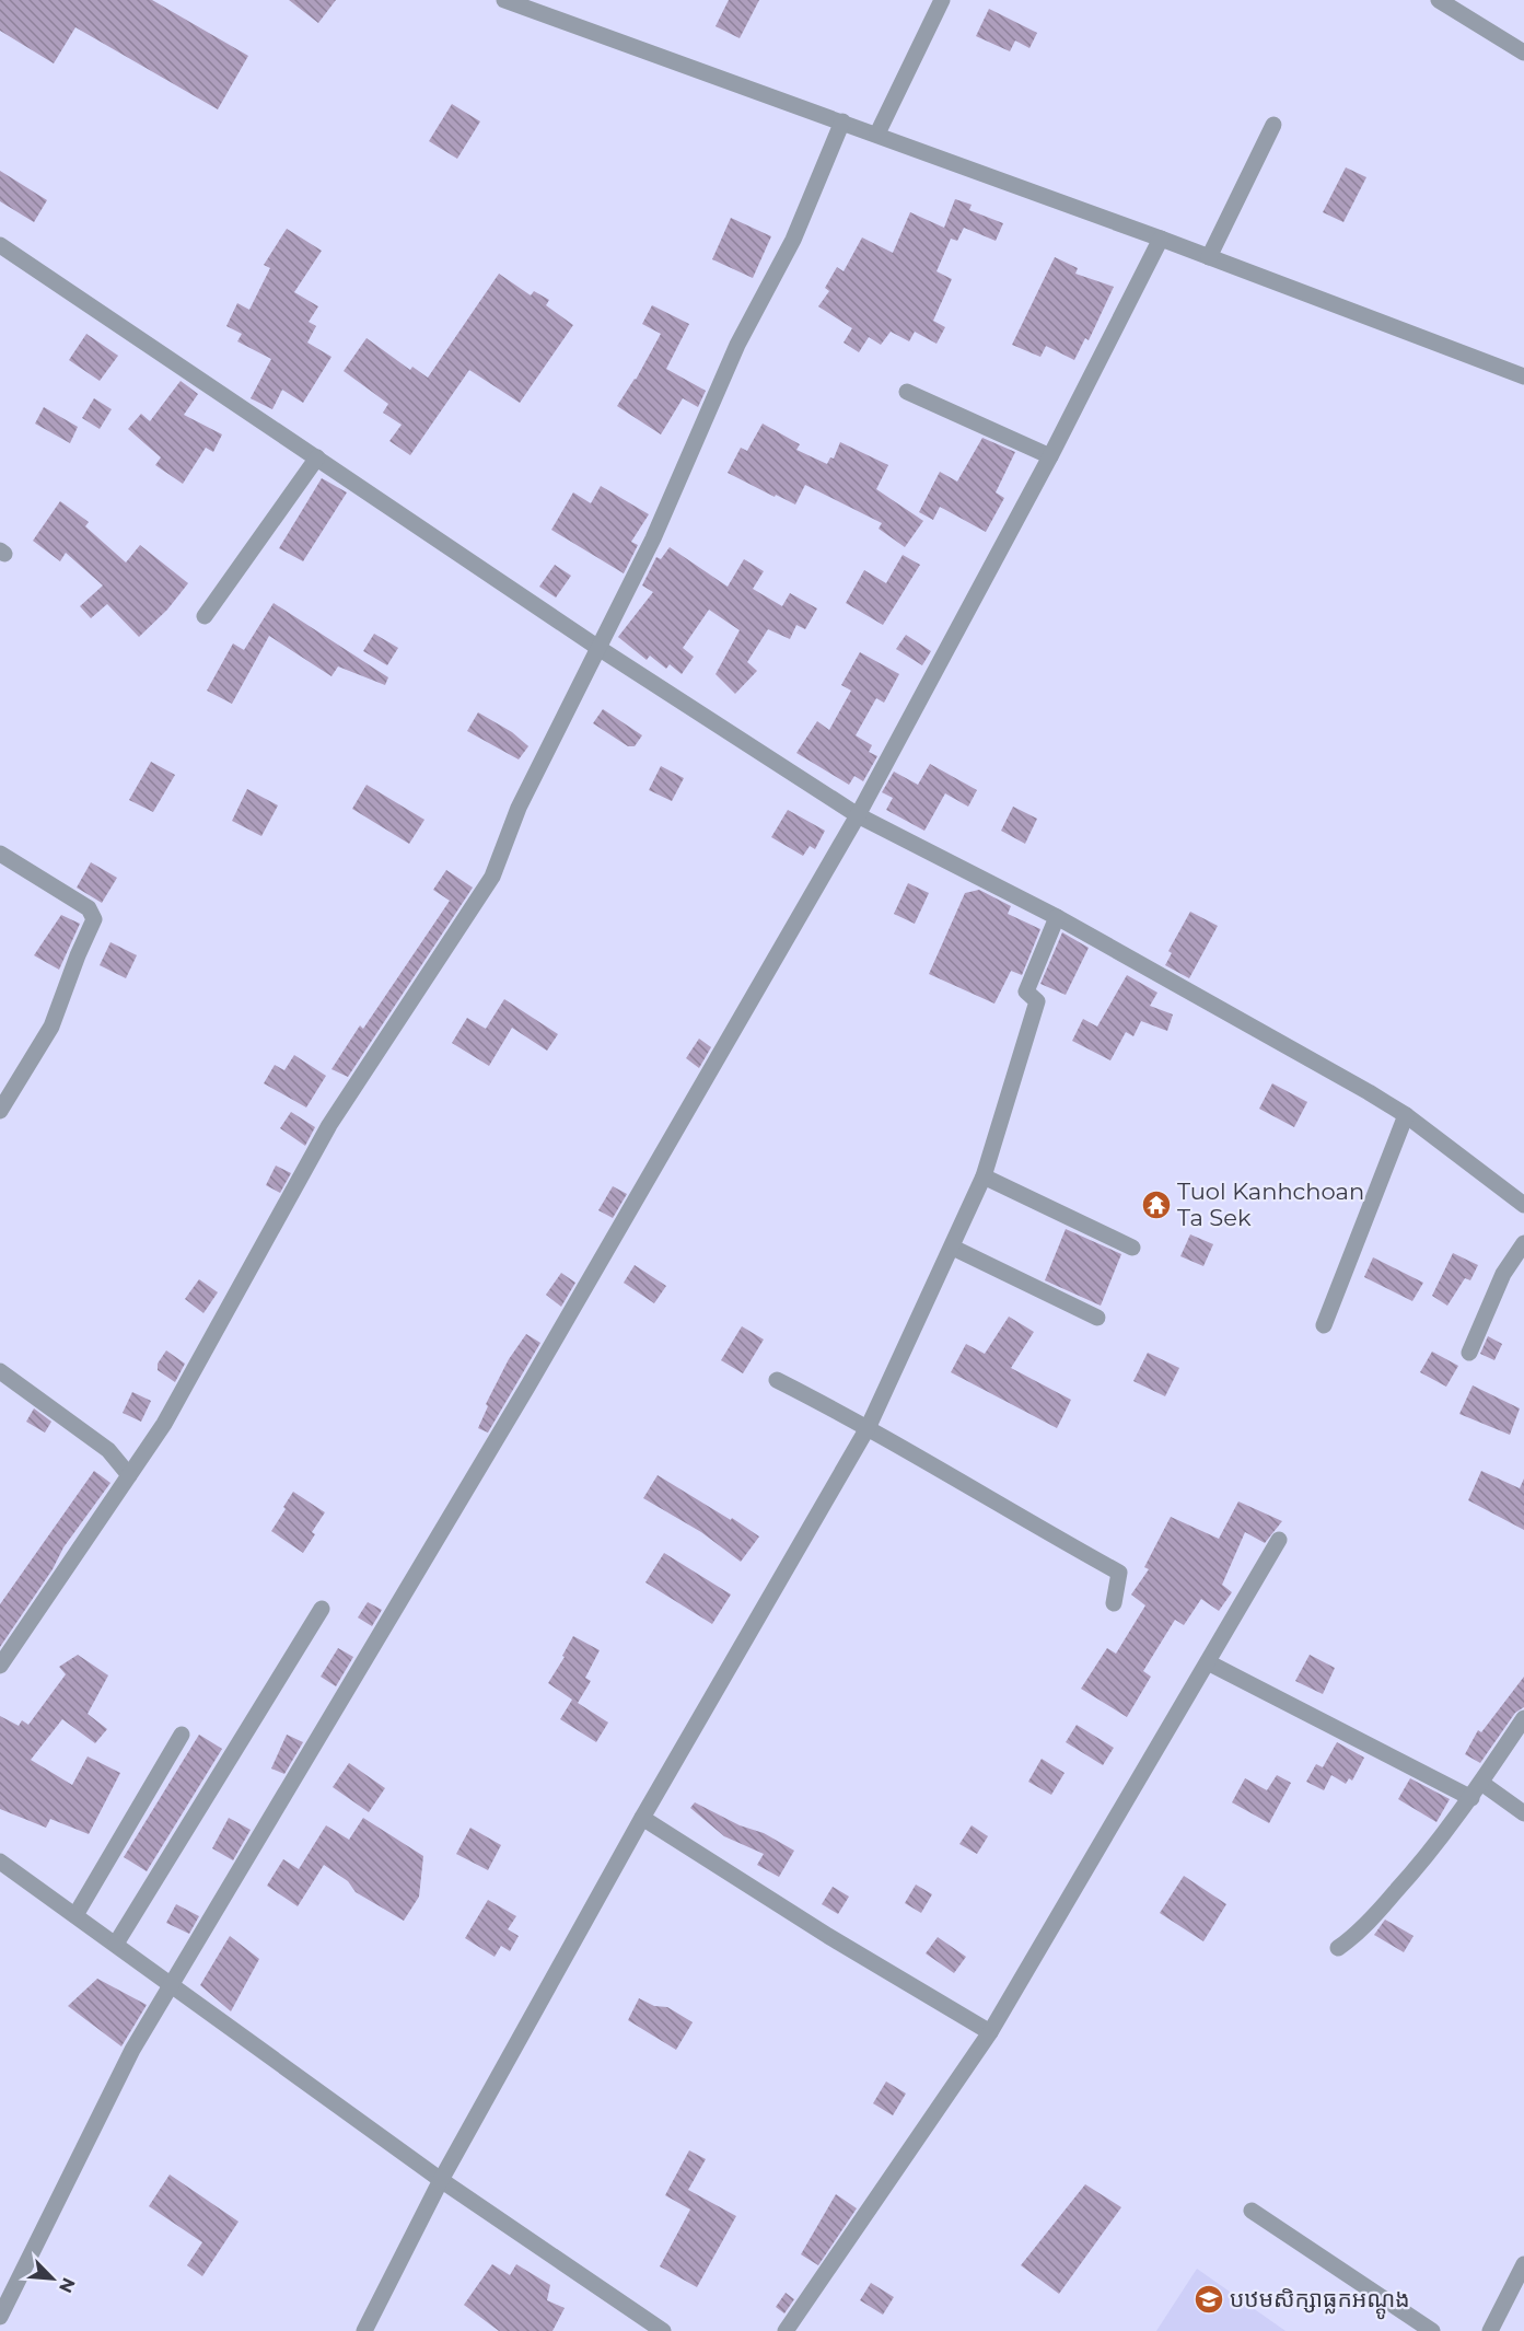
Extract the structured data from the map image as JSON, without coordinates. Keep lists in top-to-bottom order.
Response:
{
  "places": {
    "temple": ["Tuol Kanhchoan Ta Sek"],
    "school or university": ["បឋមសិក្សាធ្លកអណ្តូង"]
  },
  "north": "bottom right"
}
